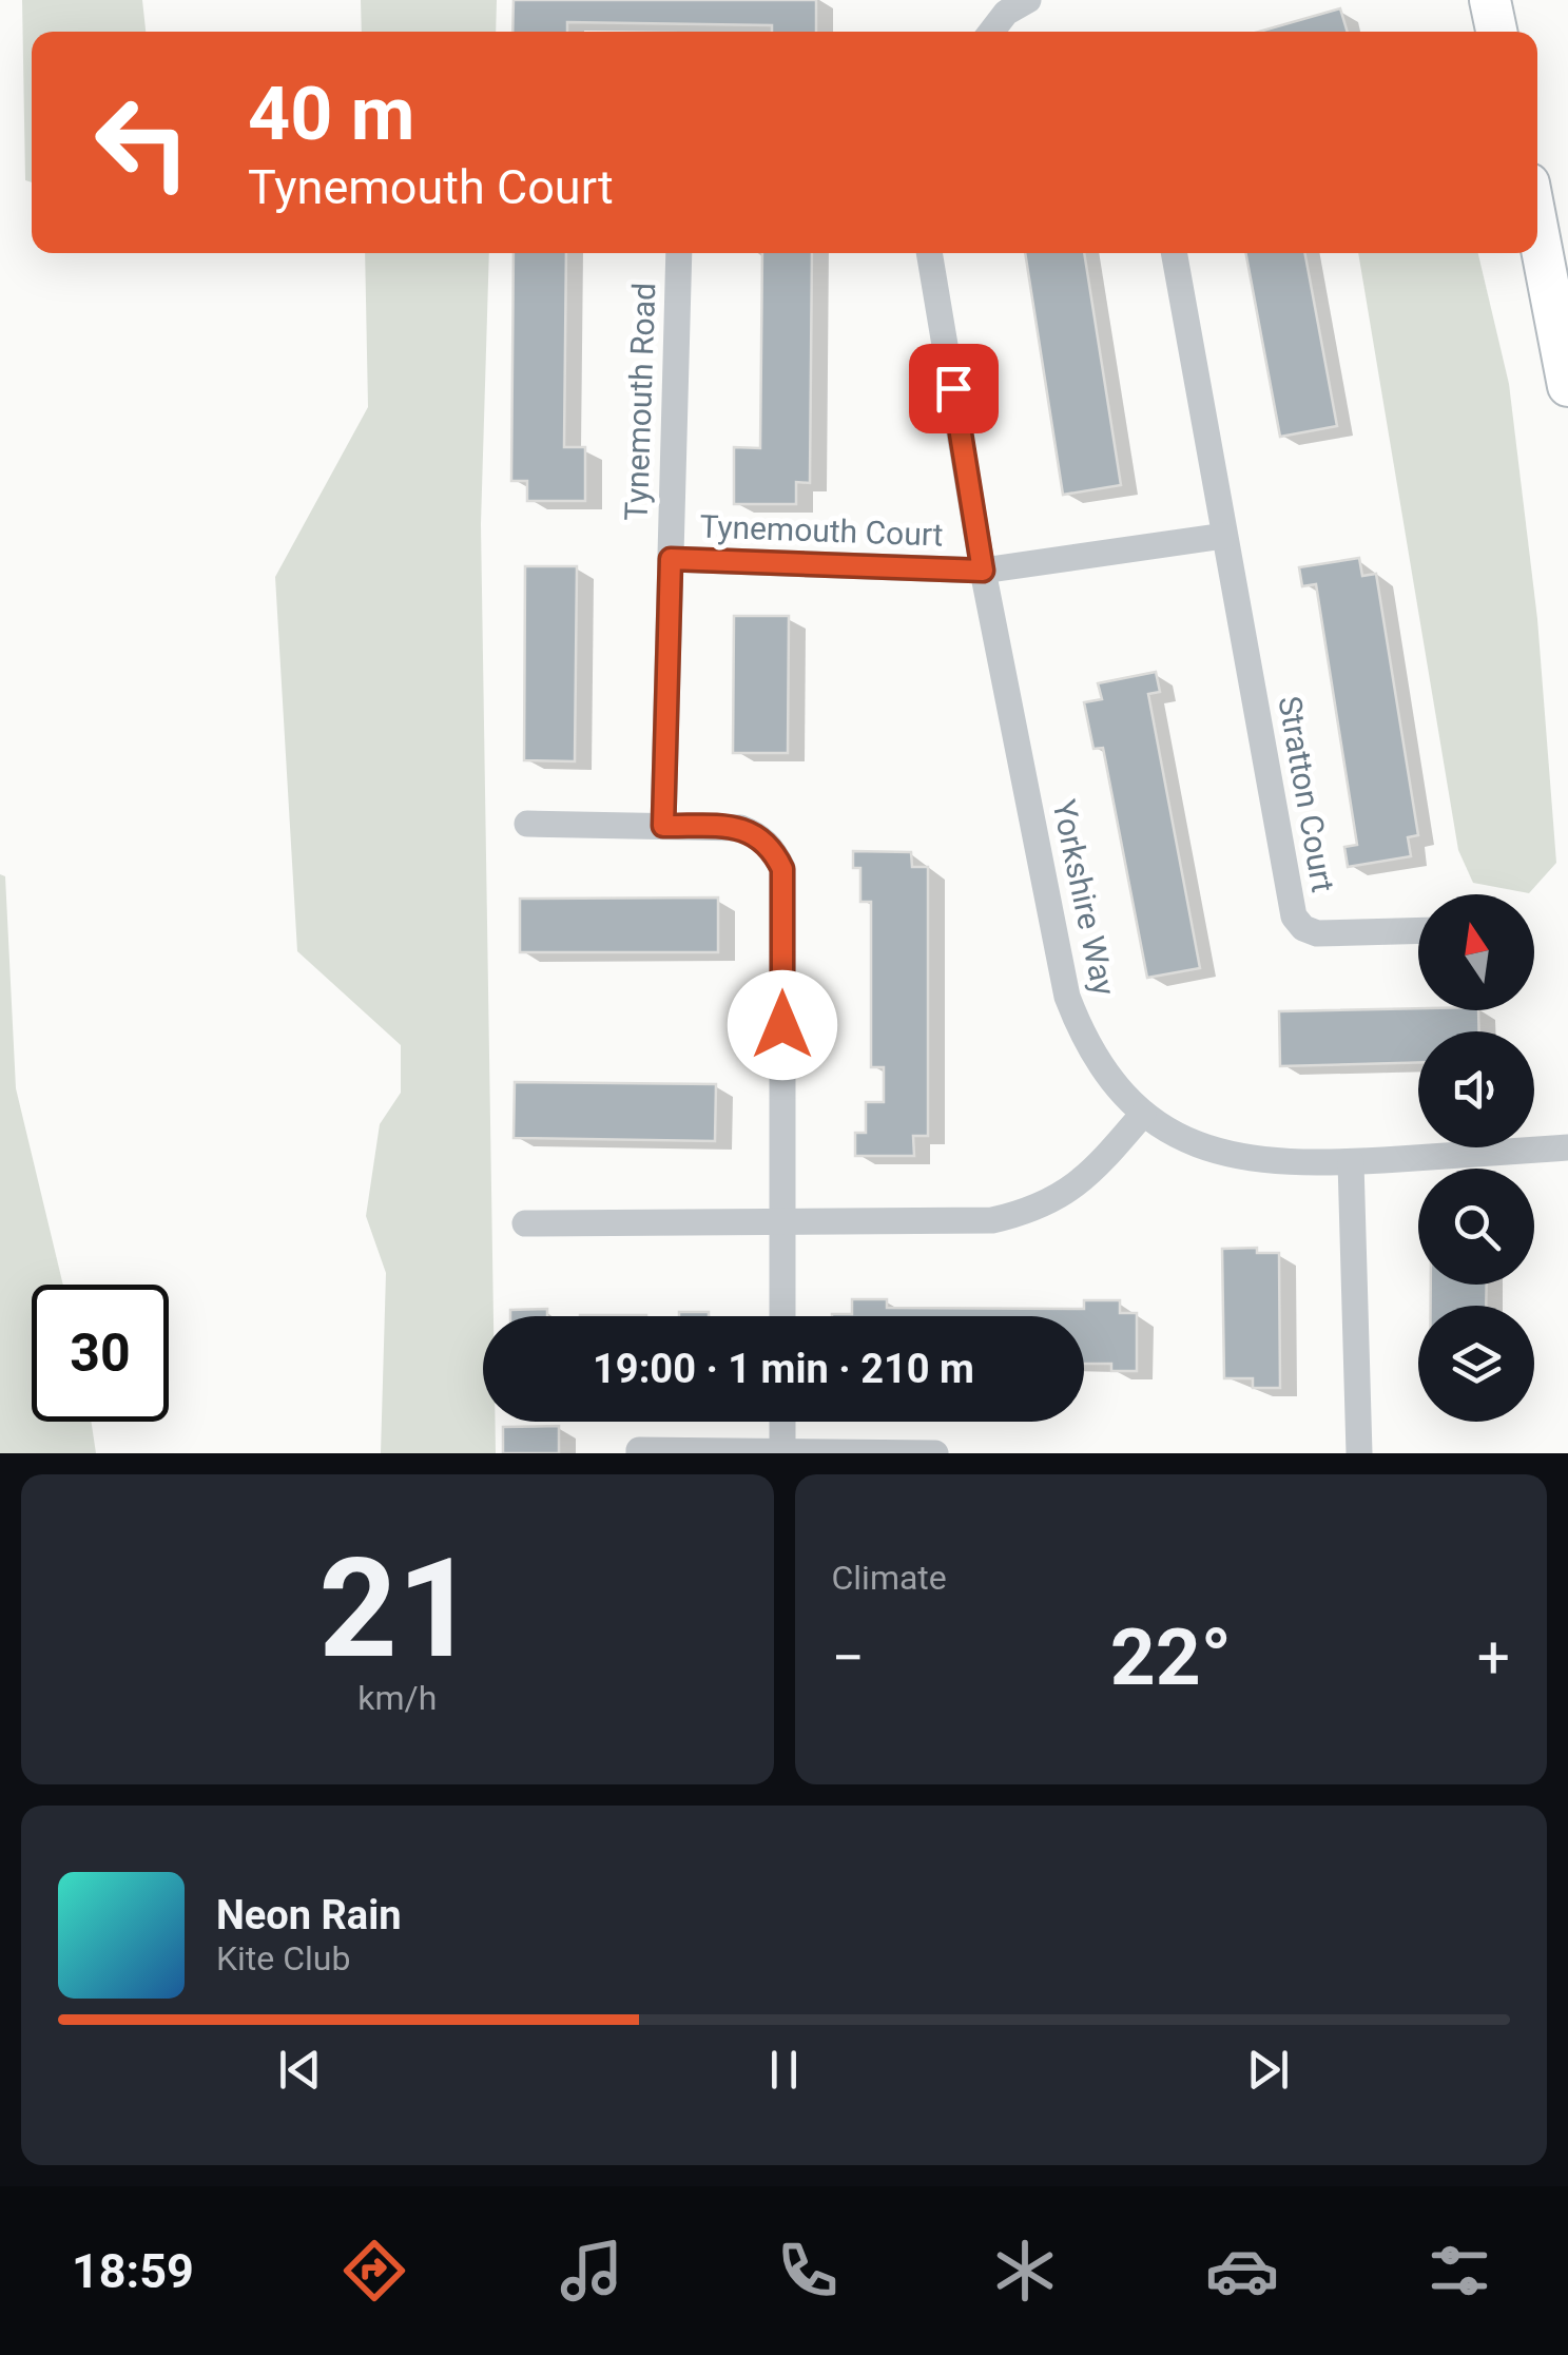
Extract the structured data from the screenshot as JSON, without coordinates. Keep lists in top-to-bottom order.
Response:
{
  "streets": {
    "street": [
      "Tynemouth Road",
      "Tynemouth Court",
      "Stratton Court",
      "Yorkshire Way"
    ]
  },
  "crossings": [
    ["Tynemouth Road", "Tynemouth Court"],
    ["Tynemouth Court", "Yorkshire Way"]
  ],
  "north": "top",
  "page": {
    "turn": ["40 m", "Tynemouth Court"],
    "limit": "30",
    "trip": "19:00 · 1 min · 210 m",
    "tile": [
      ["21", "km/h"],
      "Climate"
    ],
    "heat": ["−", "22°", "+"],
    "song": ["Neon Rain", "Kite Club"],
    "tabs": "18:59"
  }
}
